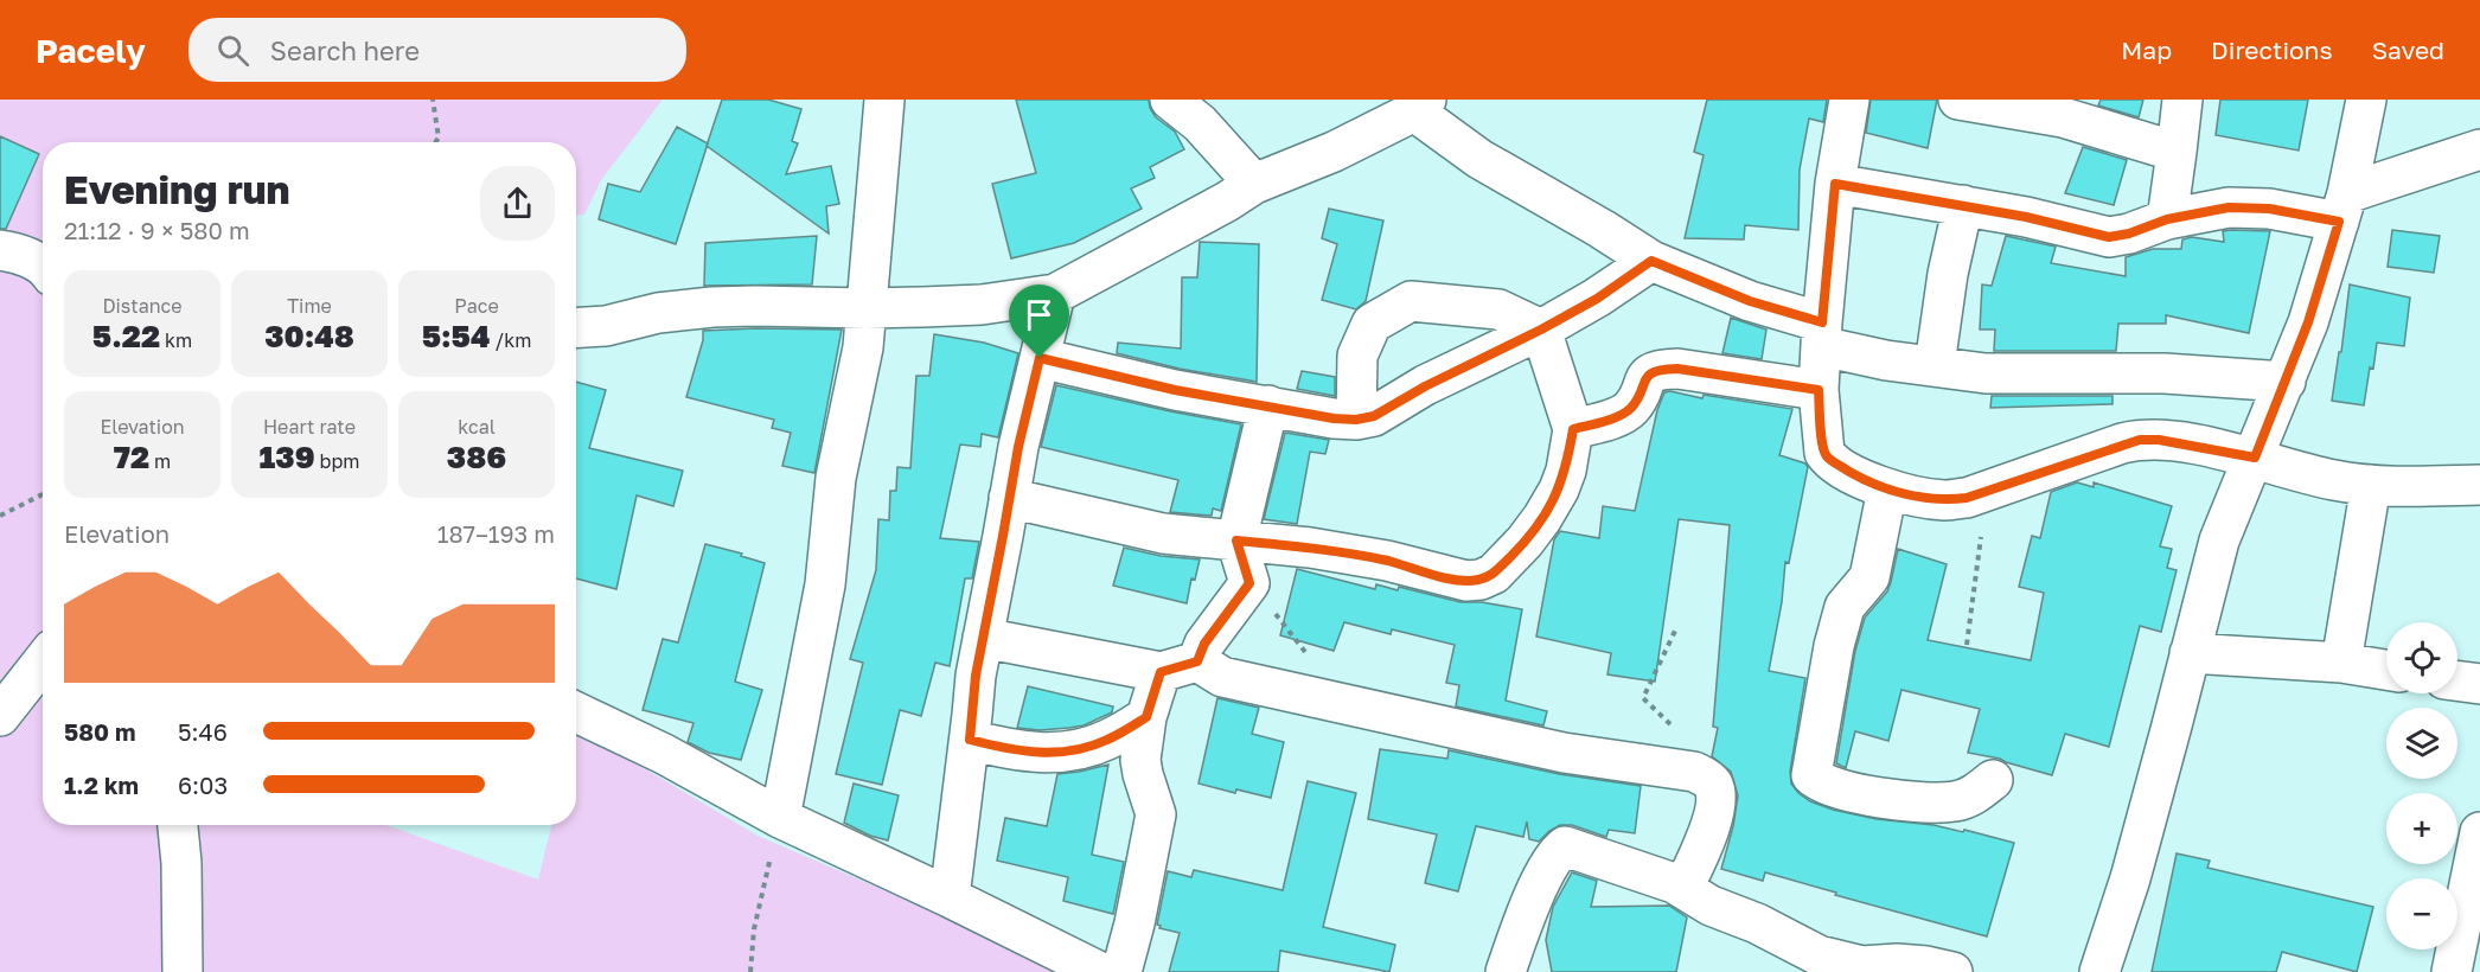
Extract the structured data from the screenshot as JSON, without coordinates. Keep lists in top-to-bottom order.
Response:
{
  "page": {
    "header": "Pacely",
    "search": "Search here",
    "nav": ["Map", "Directions", "Saved"],
    "heading": ["Evening run", "21:12 · 9 × 580 m"],
    "stats": [
      ["Distance", "5.22 km"],
      ["Time", "30:48"],
      ["Pace", "5:54 /km"],
      ["Elevation", "72 m"],
      ["Heart rate", "139 bpm"],
      ["kcal", "386"]
    ],
    "chart": ["Elevation", "187–193 m"],
    "map_buttons": ["+", "−"],
    "list": [
      {
        "name": "580 m",
        "note": "5:46"
      },
      {
        "name": "1.2 km",
        "note": "6:03"
      }
    ]
  }
}
